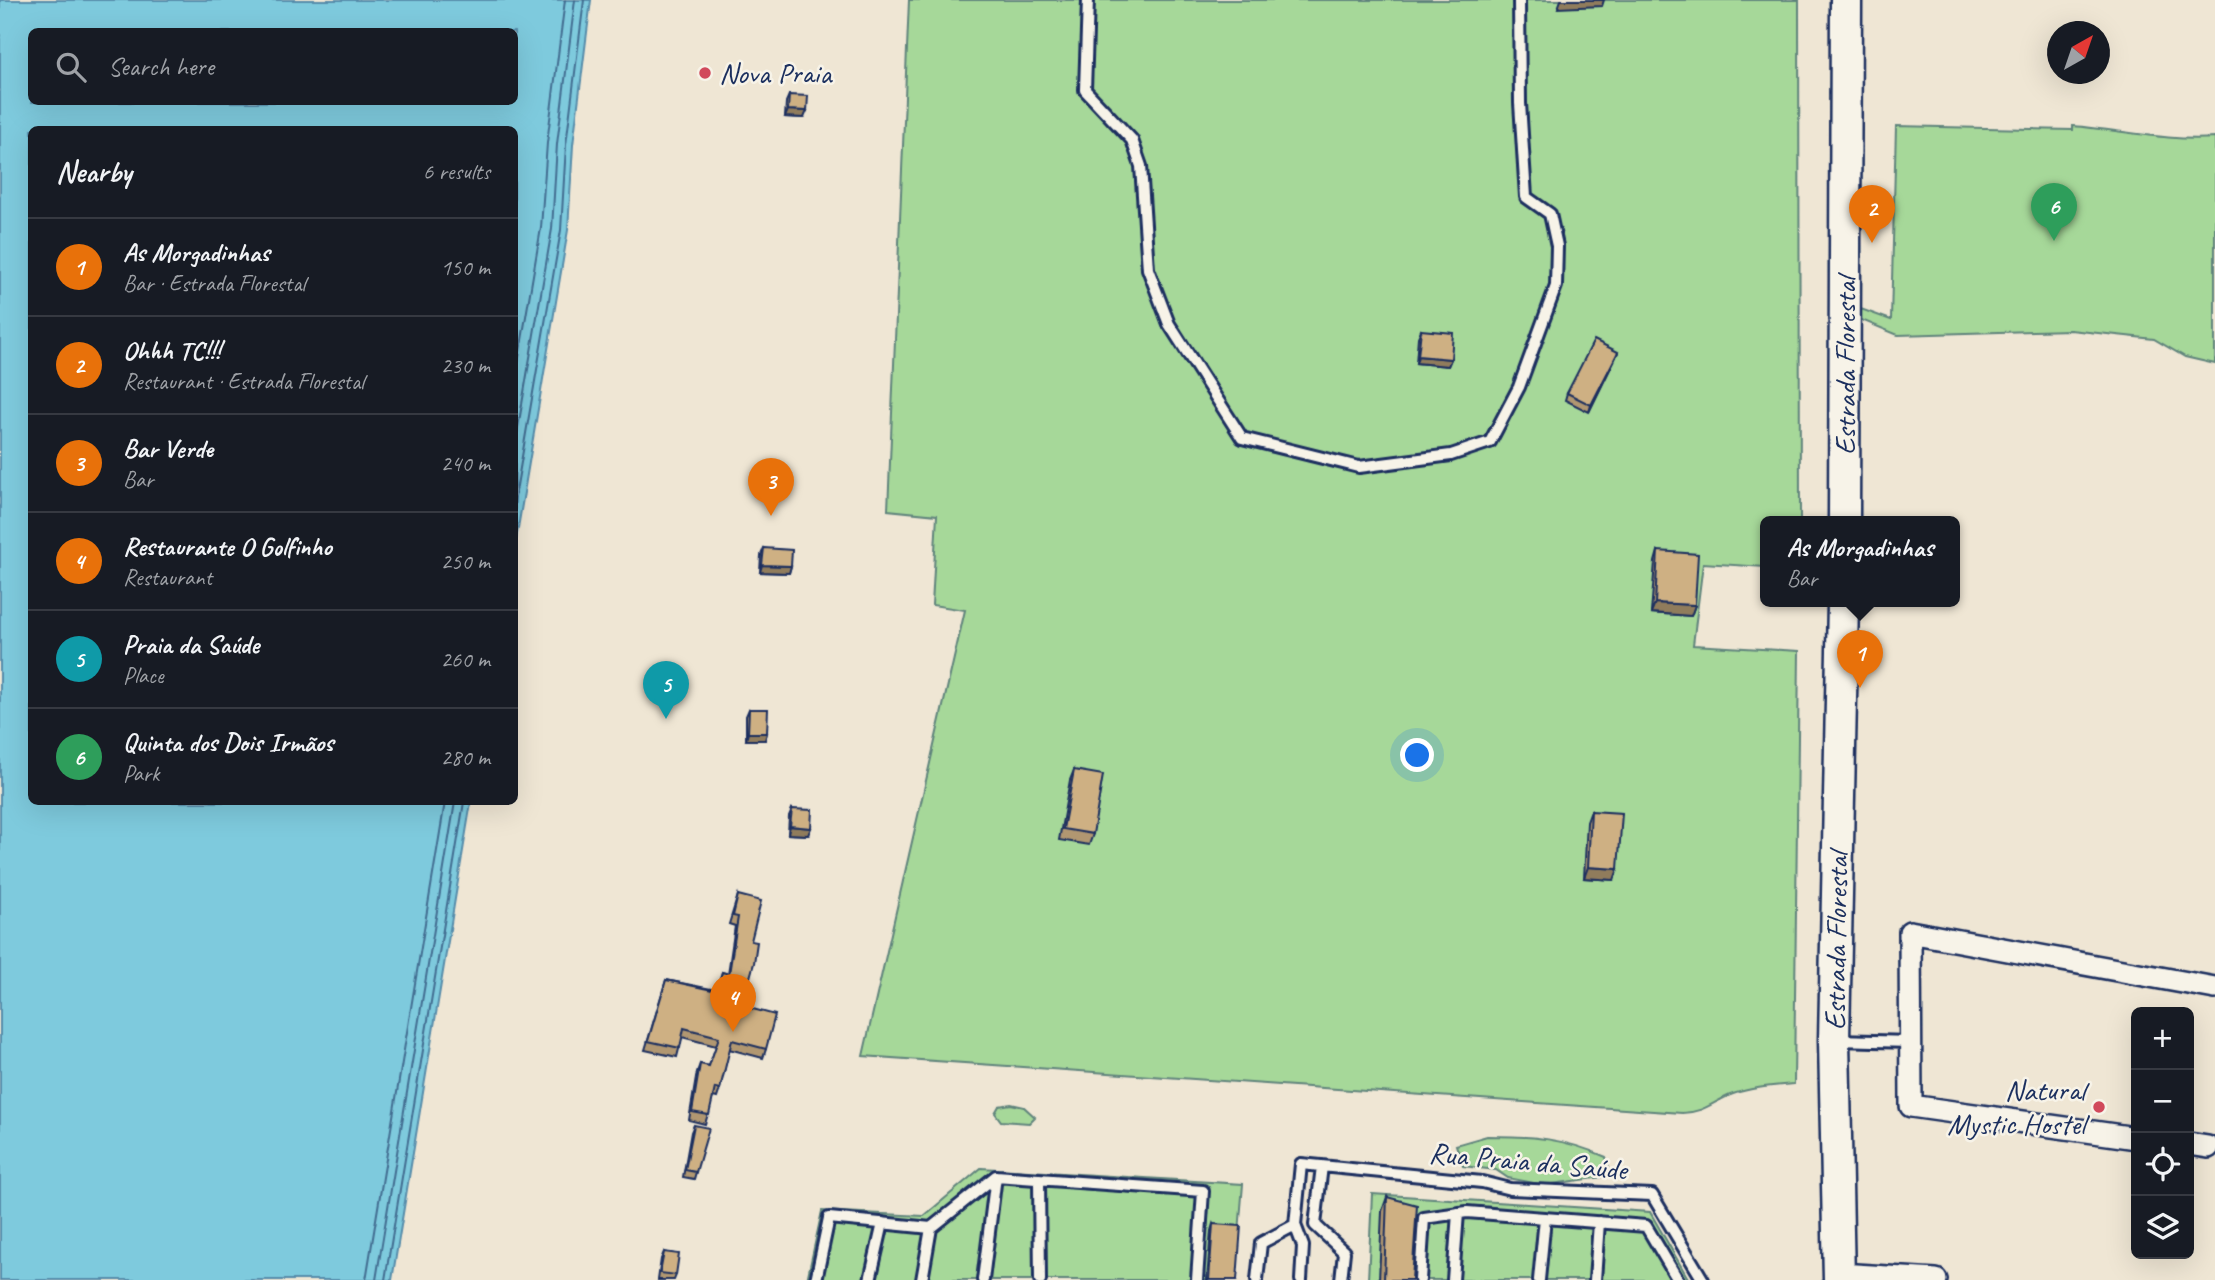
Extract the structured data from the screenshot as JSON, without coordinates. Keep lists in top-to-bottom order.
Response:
{
  "streets": {
    "main road": ["Estrada Florestal"],
    "lane": ["Rua Praia da Saúde"]
  },
  "places": ["Nova Praia", "Natural Mystic Hostel"],
  "north": "top right",
  "page": {
    "search": "Search here",
    "heading": ["Nearby", "6 results"],
    "pins": [
      "6",
      "2",
      "3",
      "1",
      "5",
      "4"
    ],
    "list": [
      {
        "mark": "1",
        "name": "As Morgadinhas",
        "note": "Bar · Estrada Florestal",
        "value": "150 m"
      },
      {
        "mark": "2",
        "name": "Ohhh TC!!!",
        "note": "Restaurant · Estrada Florestal",
        "value": "230 m"
      },
      {
        "mark": "3",
        "name": "Bar Verde",
        "note": "Bar",
        "value": "240 m"
      },
      {
        "mark": "4",
        "name": "Restaurante O Golfinho",
        "note": "Restaurant",
        "value": "250 m"
      },
      {
        "mark": "5",
        "name": "Praia da Saúde",
        "note": "Place",
        "value": "260 m"
      },
      {
        "mark": "6",
        "name": "Quinta dos Dois Irmãos",
        "note": "Park",
        "value": "280 m"
      }
    ],
    "popup": ["As Morgadinhas", "Bar"],
    "map_buttons": ["+", "−"]
  }
}
